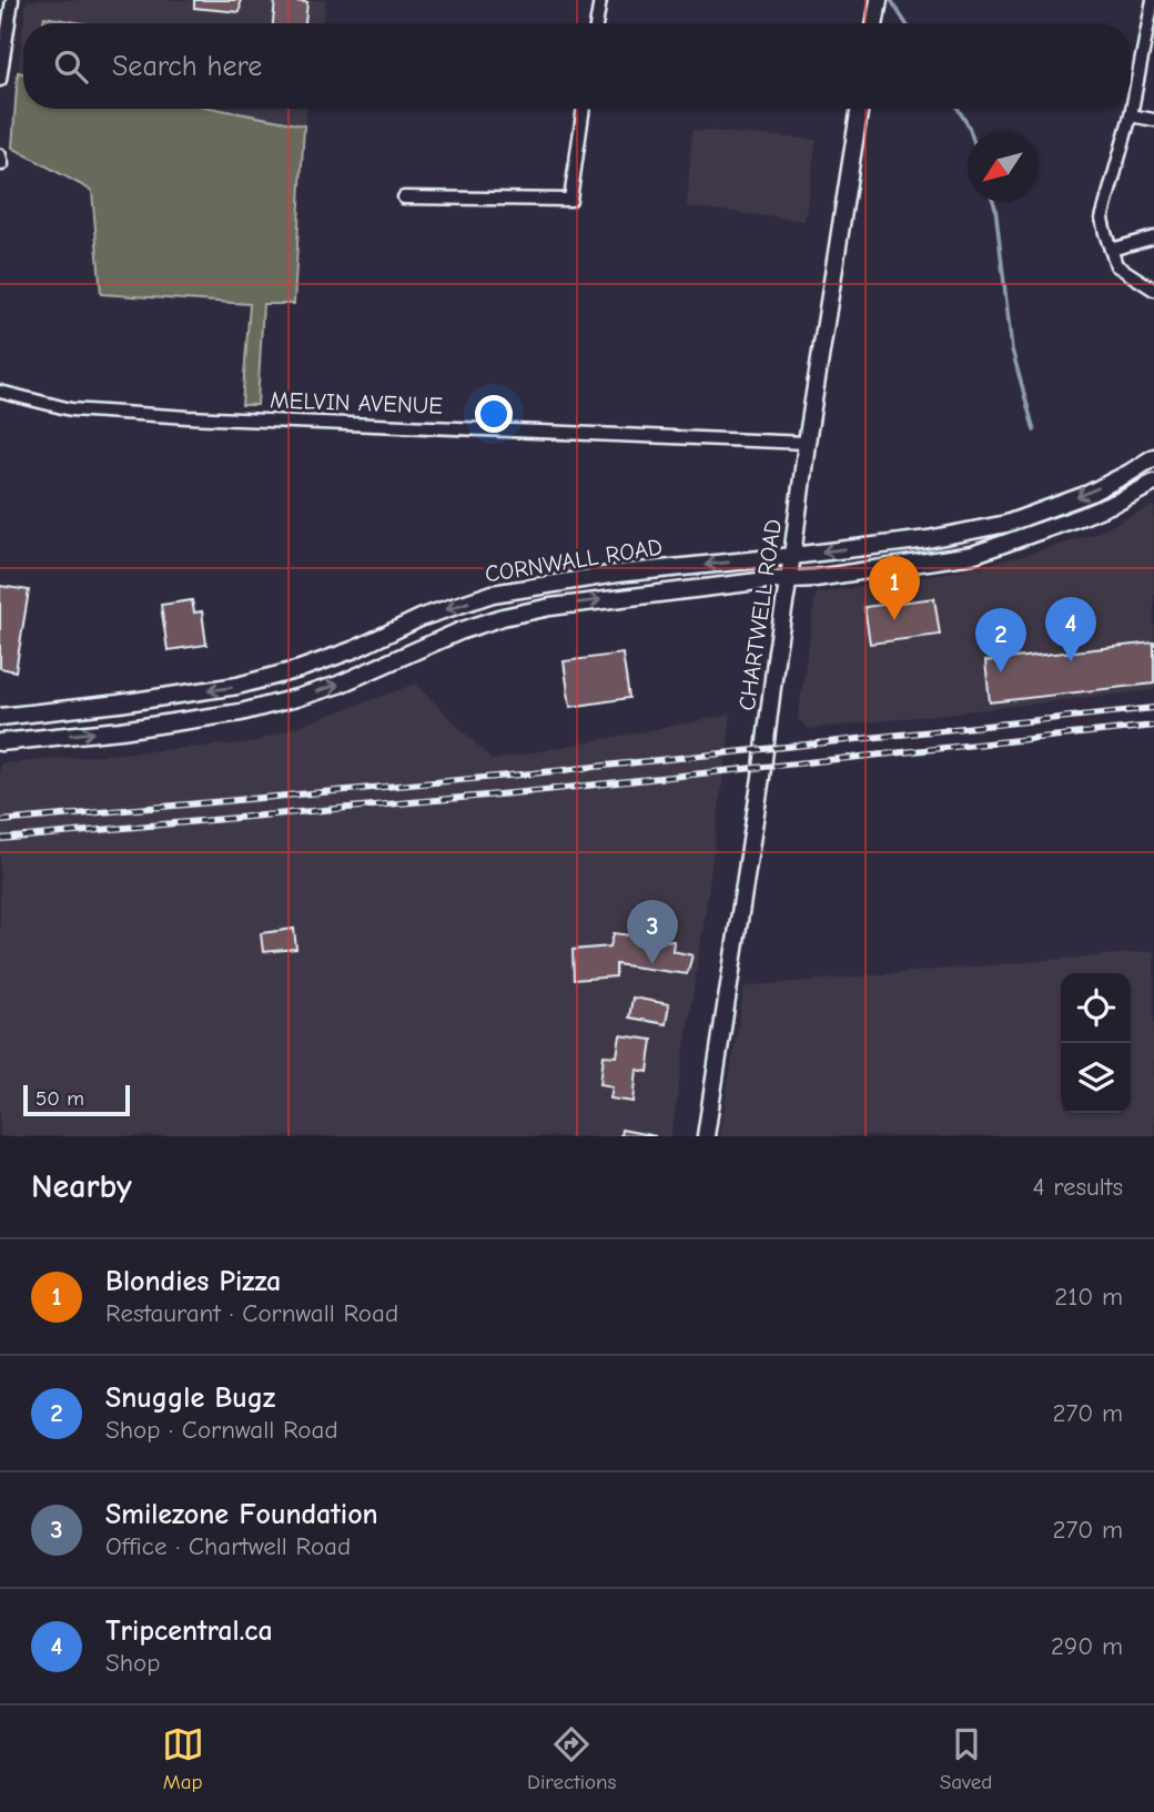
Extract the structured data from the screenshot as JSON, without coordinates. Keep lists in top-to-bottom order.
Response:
{
  "streets": {
    "main road": ["CORNWALL ROAD", "CHARTWELL ROAD"],
    "street": ["MELVIN AVENUE"]
  },
  "crossings": [
    ["MELVIN AVENUE", "CHARTWELL ROAD"],
    ["CORNWALL ROAD", "CHARTWELL ROAD"]
  ],
  "scale_bar": "50 m",
  "north": "bottom left",
  "page": {
    "search": "Search here",
    "pins": [
      "1",
      "4",
      "2",
      "3"
    ],
    "scale": "50 m",
    "heading": ["Nearby", "4 results"],
    "list": [
      {
        "mark": "1",
        "name": "Blondies Pizza",
        "note": "Restaurant · Cornwall Road",
        "value": "210 m"
      },
      {
        "mark": "2",
        "name": "Snuggle Bugz",
        "note": "Shop · Cornwall Road",
        "value": "270 m"
      },
      {
        "mark": "3",
        "name": "Smilezone Foundation",
        "note": "Office · Chartwell Road",
        "value": "270 m"
      },
      {
        "mark": "4",
        "name": "Tripcentral.ca",
        "note": "Shop",
        "value": "290 m"
      }
    ],
    "nav": ["Map", "Directions", "Saved"]
  }
}
